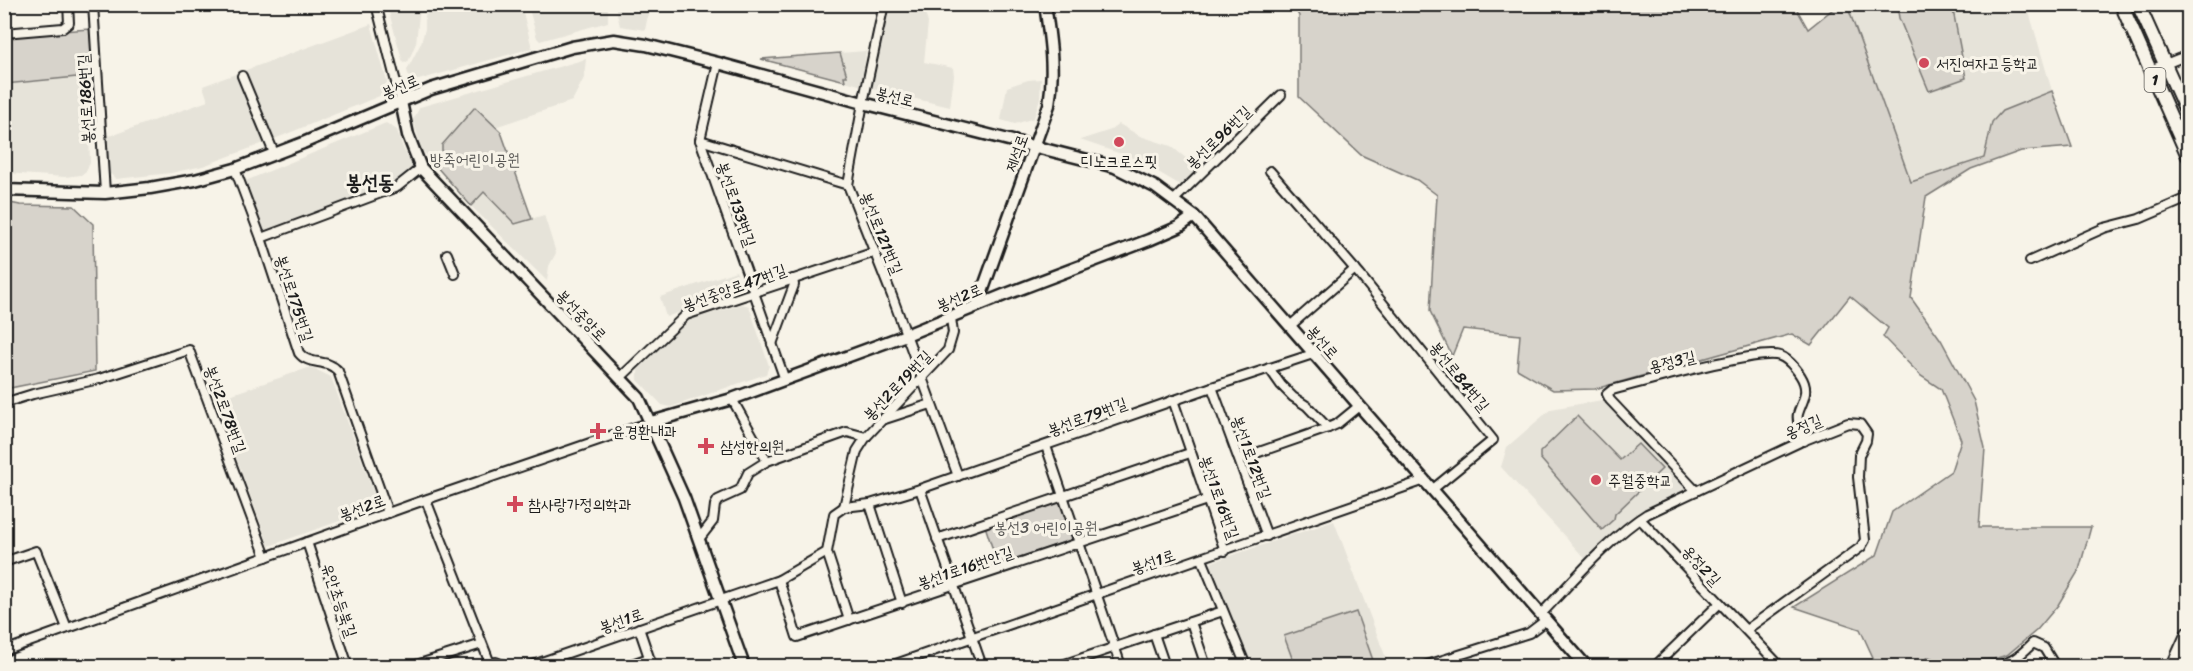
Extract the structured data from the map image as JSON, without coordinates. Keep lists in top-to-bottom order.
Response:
{
  "streets": {
    "main road": [
      "1",
      "봉선로",
      "제석로",
      "봉선2로",
      "봉선중앙로"
    ],
    "street": [
      "봉선로186번길",
      "봉선로96번길",
      "봉선로133번길",
      "봉선로121번길",
      "봉선중앙로47번길",
      "봉선로175번길",
      "용정3길",
      "봉선로84번길",
      "봉선2로19번길",
      "봉선2로78번길",
      "봉선로79번길",
      "옹정길",
      "봉선1로12번길",
      "봉선1로16번길",
      "봉선1로",
      "옹정2길",
      "봉선1로16번안길",
      "유안초등북길"
    ]
  },
  "crossings": [
    ["봉선로", "봉선로186번길"],
    ["봉선로", "봉선로96번길"],
    ["봉선로", "제석로"],
    ["봉선로", "봉선로121번길"],
    ["봉선로", "봉선2로"],
    ["봉선로", "봉선로175번길"],
    ["봉선로", "봉선중앙로"],
    ["봉선로", "봉선로84번길"],
    ["봉선로", "봉선로79번길"],
    ["봉선로", "옹정길"],
    ["봉선로", "봉선1로"],
    ["제석로", "봉선2로"],
    ["봉선로133번길", "봉선로121번길"],
    ["봉선로133번길", "봉선중앙로47번길"],
    ["봉선로133번길", "봉선2로"],
    ["봉선로121번길", "봉선중앙로47번길"],
    ["봉선로121번길", "봉선2로"],
    ["봉선로121번길", "봉선2로19번길"],
    ["봉선로121번길", "봉선로79번길"],
    ["봉선중앙로47번길", "봉선중앙로"],
    ["봉선2로", "봉선로175번길"],
    ["봉선2로", "봉선중앙로"],
    ["봉선2로", "봉선2로19번길"],
    ["봉선2로", "봉선2로78번길"],
    ["봉선2로", "유안초등북길"],
    ["봉선중앙로", "봉선1로"],
    ["용정3길", "옹정길"],
    ["봉선2로19번길", "봉선로79번길"],
    ["봉선2로19번길", "봉선1로"],
    ["봉선로79번길", "봉선1로12번길"],
    ["봉선로79번길", "봉선1로16번길"],
    ["봉선로79번길", "봉선1로16번안길"],
    ["옹정길", "옹정2길"],
    ["봉선1로12번길", "봉선1로"],
    ["봉선1로16번길", "봉선1로"],
    ["봉선1로16번길", "봉선1로16번안길"],
    ["봉선1로", "봉선1로16번안길"]
  ],
  "districts": ["봉선동"],
  "parks": ["방죽어린이공원", "봉선3 어린이공원"],
  "places": {
    "other": ["서진여자고등학교", "디노크로스핏", "주월중학교"],
    "health": ["윤경환내과", "삼성한의원", "참사랑가정의학과"]
  }
}
